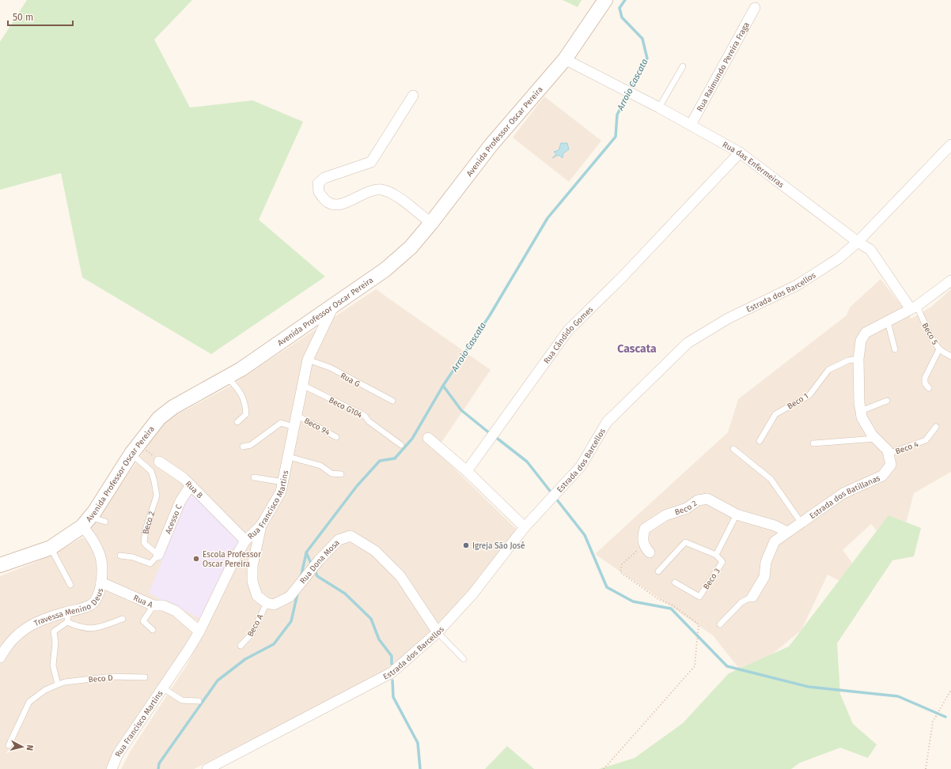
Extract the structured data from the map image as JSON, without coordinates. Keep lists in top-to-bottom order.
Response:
{
  "streets": {
    "main road": ["Avenida Professor Oscar Pereira"],
    "street": [
      "Rua Raimundo Pereira Fraga",
      "Rua das Enfermeiras",
      "Estrada dos Barcellos",
      "Rua Cândido Gomes",
      "Rua B",
      "Estrada dos Batillanas",
      "Rua Francisco Martins",
      "Beco 2",
      "Acesso C",
      "Rua Dona Mosa",
      "Rua A",
      "Travessa Menino Deus"
    ],
    "lane": [
      "Beco 5",
      "Rua G",
      "Beco 1",
      "Beco G104",
      "Beco 94",
      "Beco 4",
      "Beco 3",
      "Beco A",
      "Beco D"
    ]
  },
  "crossings": [
    ["Rua Raimundo Pereira Fraga", "Rua das Enfermeiras"],
    ["Avenida Professor Oscar Pereira", "Rua das Enfermeiras"],
    ["Avenida Professor Oscar Pereira", "Rua Francisco Martins"],
    ["Avenida Professor Oscar Pereira", "Beco 2"],
    ["Avenida Professor Oscar Pereira", "Travessa Menino Deus"],
    ["Rua das Enfermeiras", "Estrada dos Barcellos"],
    ["Rua das Enfermeiras", "Beco 5"],
    ["Rua das Enfermeiras", "Rua Cândido Gomes"],
    ["Estrada dos Barcellos", "Rua Dona Mosa"],
    ["Rua G", "Rua Francisco Martins"],
    ["Beco G104", "Rua Francisco Martins"],
    ["Beco 94", "Rua Francisco Martins"],
    ["Beco 4", "Estrada dos Batillanas"],
    ["Rua B", "Rua Francisco Martins"],
    ["Rua B", "Acesso C"],
    ["Estrada dos Batillanas", "Beco 2"],
    ["Rua Francisco Martins", "Rua A"],
    ["Beco 2", "Acesso C"],
    ["Rua Dona Mosa", "Beco A"],
    ["Rua A", "Travessa Menino Deus"]
  ],
  "districts": ["Cascata"],
  "water": ["Arroio Cascata"],
  "places": ["Igreja São José", "Escola Professor Oscar Pereira"],
  "scale_bar": "50 m",
  "north": "right"
}
